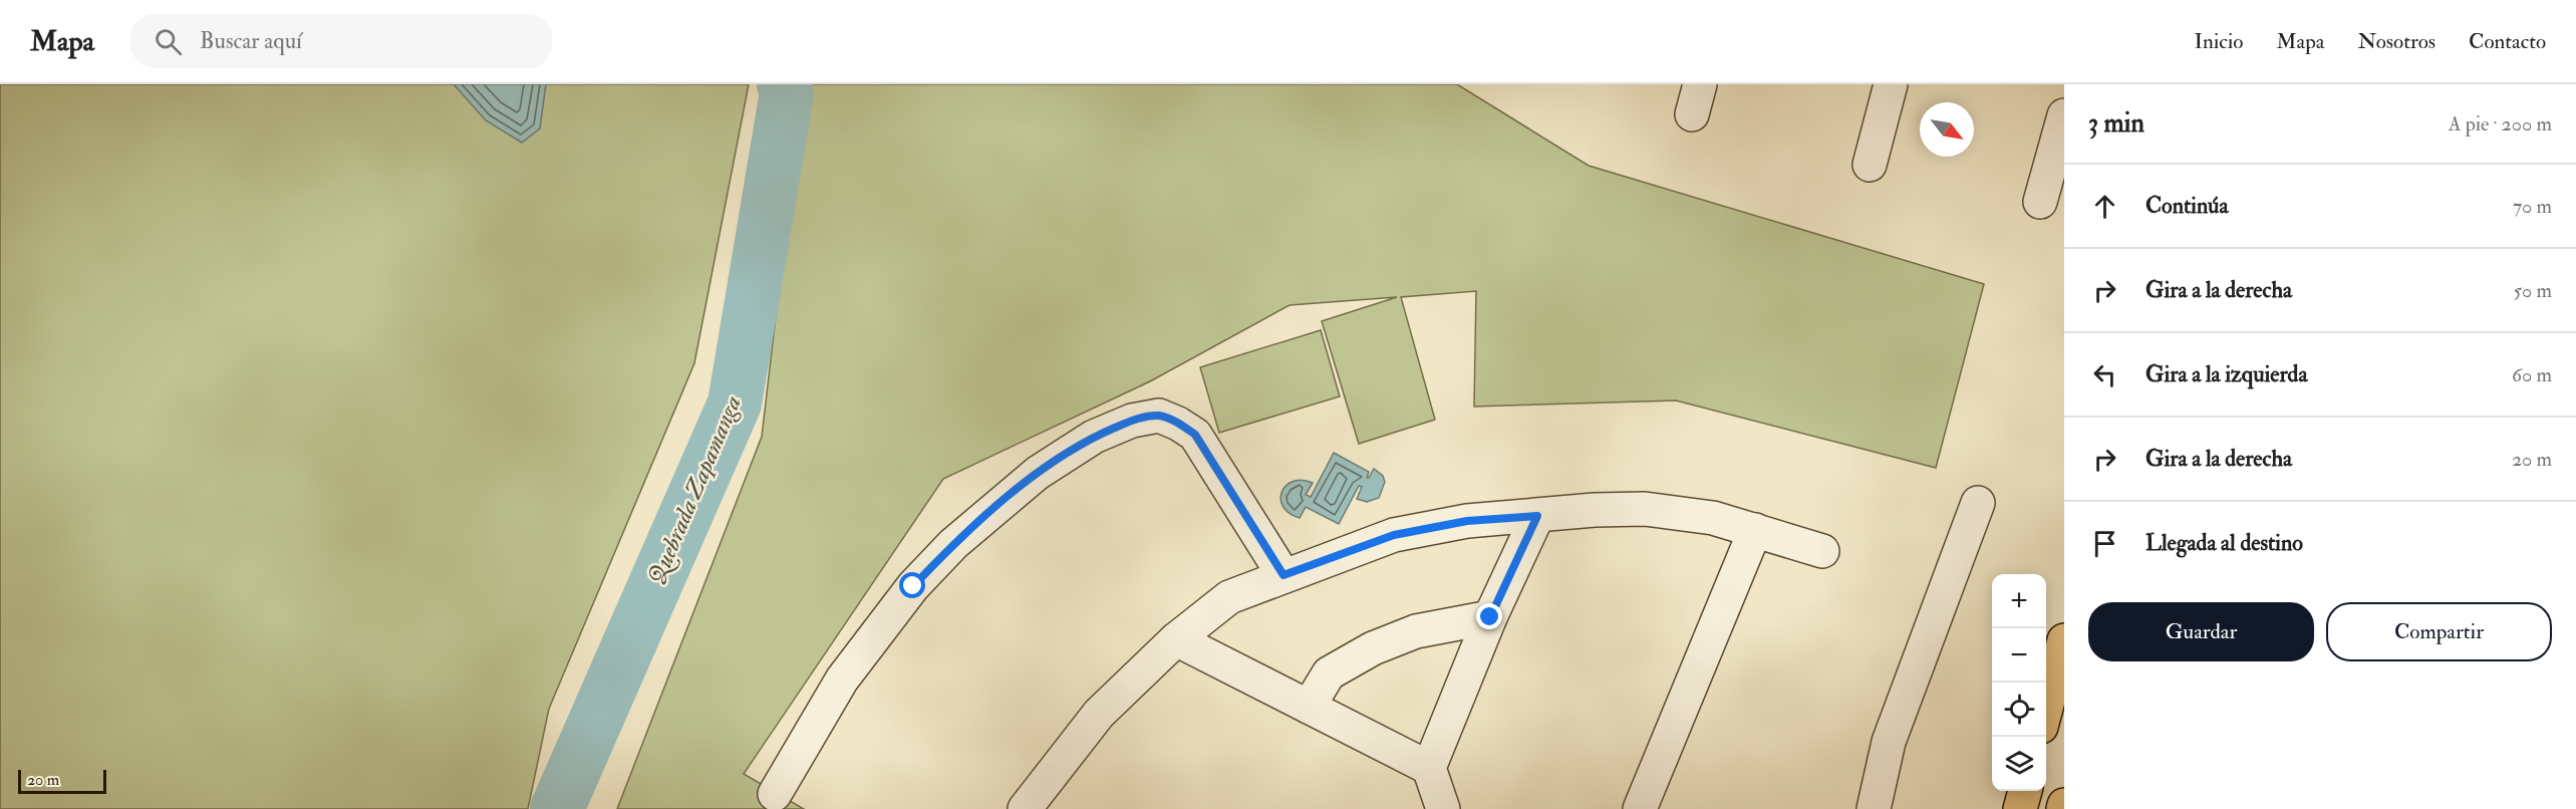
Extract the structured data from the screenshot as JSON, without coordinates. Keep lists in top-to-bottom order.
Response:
{
  "water": ["Quebrada Zapamanga"],
  "scale_bar": "20 m",
  "north": "bottom right",
  "page": {
    "header": "Mapa",
    "search": "Buscar aquí",
    "nav": [
      "Inicio",
      "Mapa",
      "Nosotros",
      "Contacto"
    ],
    "heading": ["3 min", "A pie · 200 m"],
    "list": [
      ["Continúa", "70 m"],
      ["Gira a la derecha", "50 m"],
      ["Gira a la izquierda", "60 m"],
      ["Gira a la derecha", "20 m"],
      "Llegada al destino"
    ],
    "map_buttons": ["+", "−"],
    "buttons": ["Guardar", "Compartir"],
    "scale": "20 m"
  }
}
